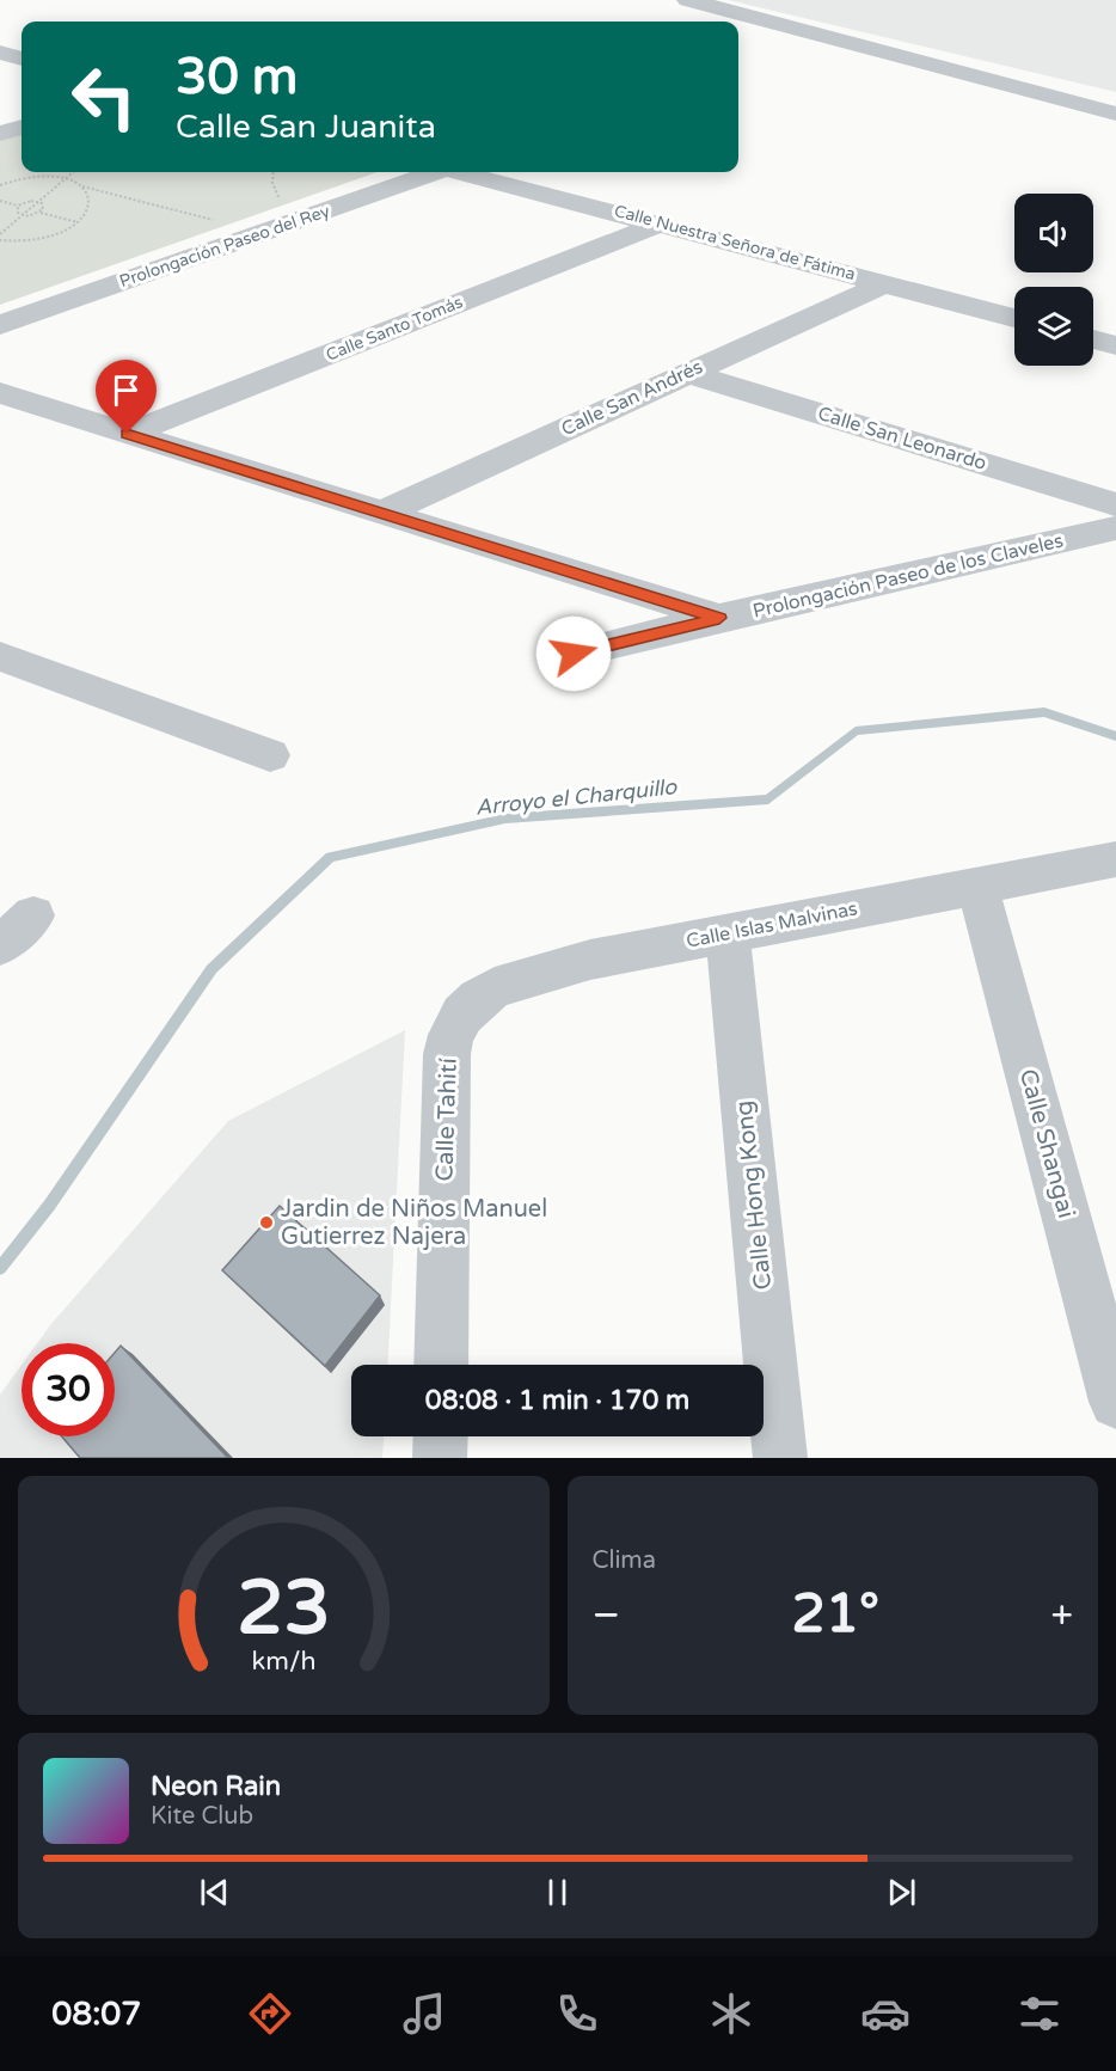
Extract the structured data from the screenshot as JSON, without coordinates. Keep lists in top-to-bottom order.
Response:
{
  "streets": {
    "street": [
      "Calle Nuestra Señora de Fátima",
      "Prolongación Paseo del Rey",
      "Calle Santo Tomás",
      "Calle San Andrés",
      "Calle San Leonardo",
      "Prolongación Paseo de los Claveles",
      "Calle Islas Malvinas",
      "Calle Tahití",
      "Calle Shangai",
      "Calle Hong Kong"
    ]
  },
  "crossings": [
    ["Calle Nuestra Señora de Fátima", "Calle Santo Tomás"],
    ["Calle Nuestra Señora de Fátima", "Calle San Andrés"],
    ["Calle San Andrés", "Calle San Leonardo"],
    ["Calle Islas Malvinas", "Calle Tahití"],
    ["Calle Islas Malvinas", "Calle Shangai"],
    ["Calle Islas Malvinas", "Calle Hong Kong"]
  ],
  "water": ["Arroyo el Charquillo"],
  "places": ["Jardin de Niños Manuel Gutierrez Najera"],
  "page": {
    "turn": ["30 m", "Calle San Juanita"],
    "limit": "30",
    "trip": "08:08 · 1 min · 170 m",
    "tile": "Clima",
    "heat": ["−", "21°", "+"],
    "song": ["Neon Rain", "Kite Club"],
    "tabs": "08:07",
    "gauge": ["23", "km/h"]
  }
}
